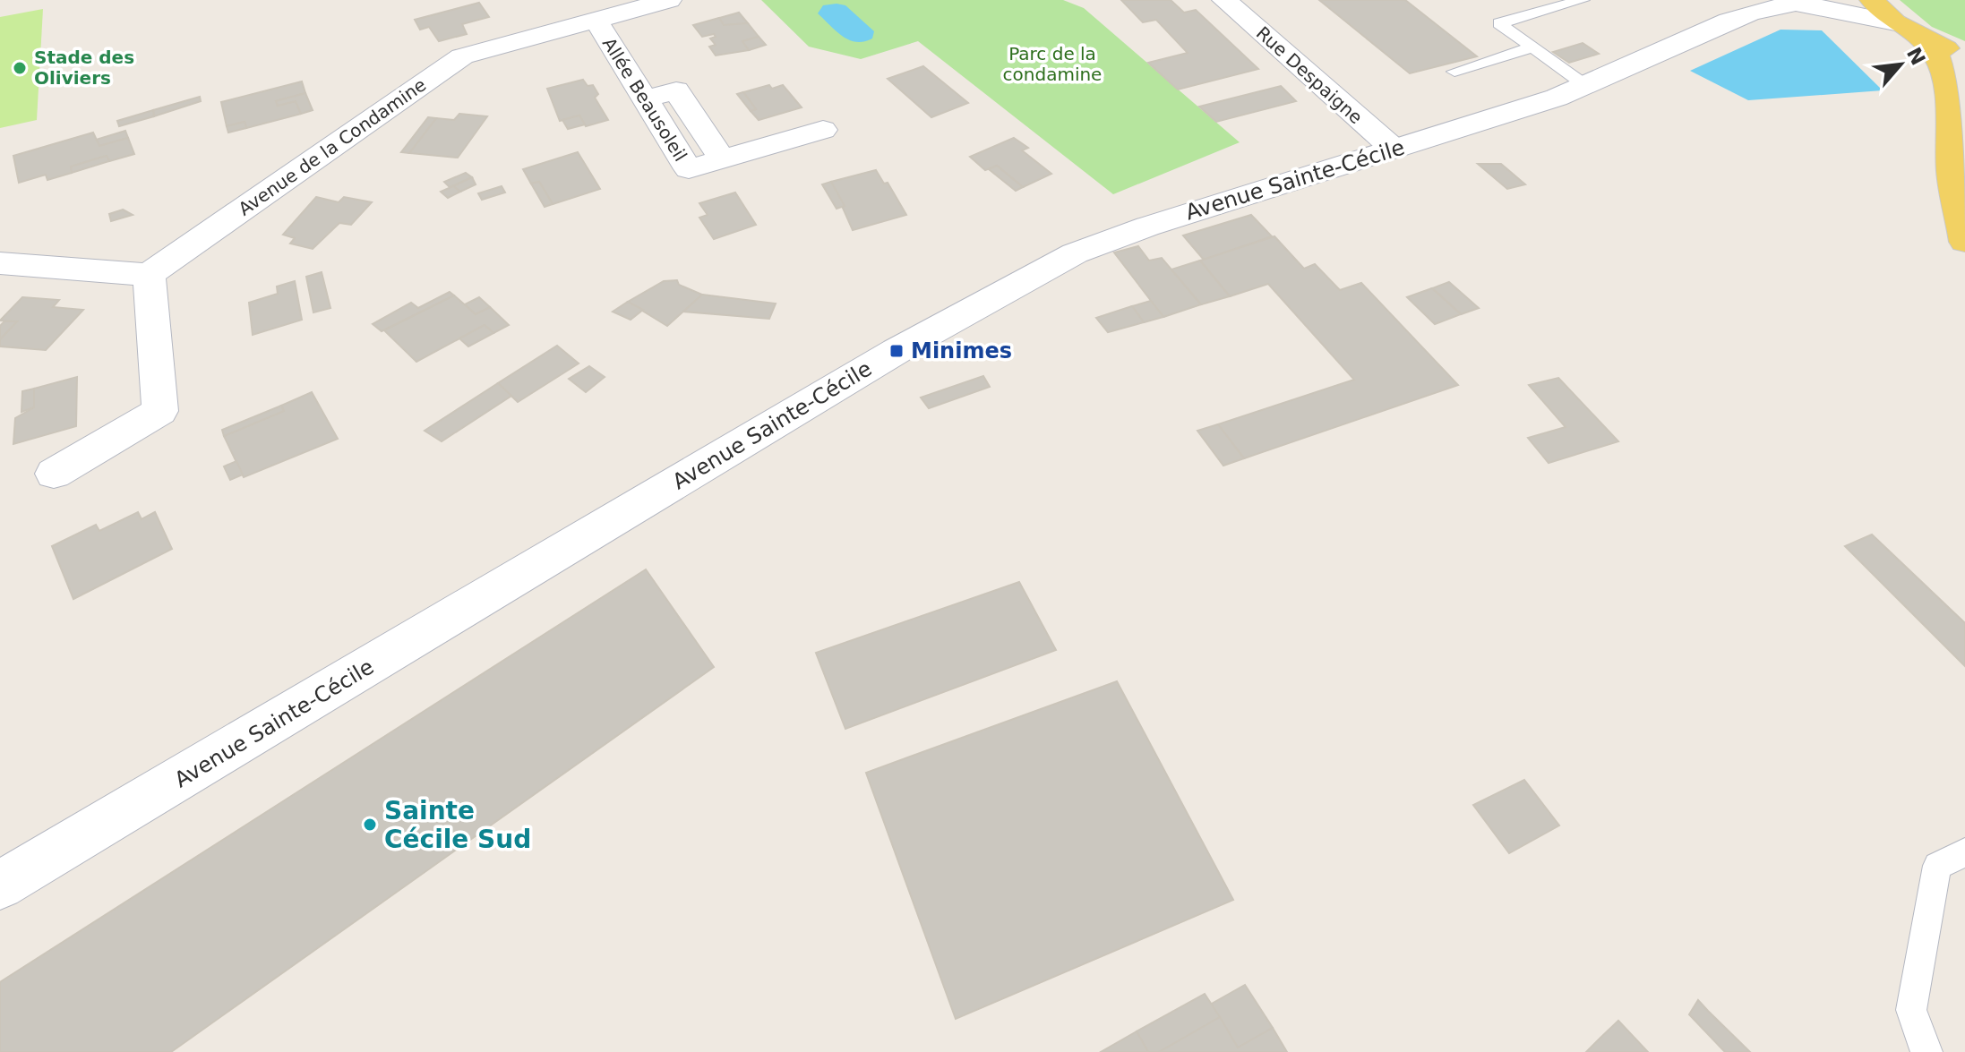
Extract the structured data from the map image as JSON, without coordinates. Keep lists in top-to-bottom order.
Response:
{
  "streets": {
    "main road": [
      "Rue Despaigne",
      "Allée Beausoleil",
      "Avenue de la Condamine",
      "Avenue Sainte-Cécile"
    ]
  },
  "crossings": [
    ["Rue Despaigne", "Avenue Sainte-Cécile"],
    ["Allée Beausoleil", "Avenue de la Condamine"]
  ],
  "parks": ["Parc de la condamine"],
  "places": {
    "other": ["Stade des Oliviers", "Sainte Cécile Sud"],
    "transit": ["Minimes"]
  },
  "north": "top right"
}
